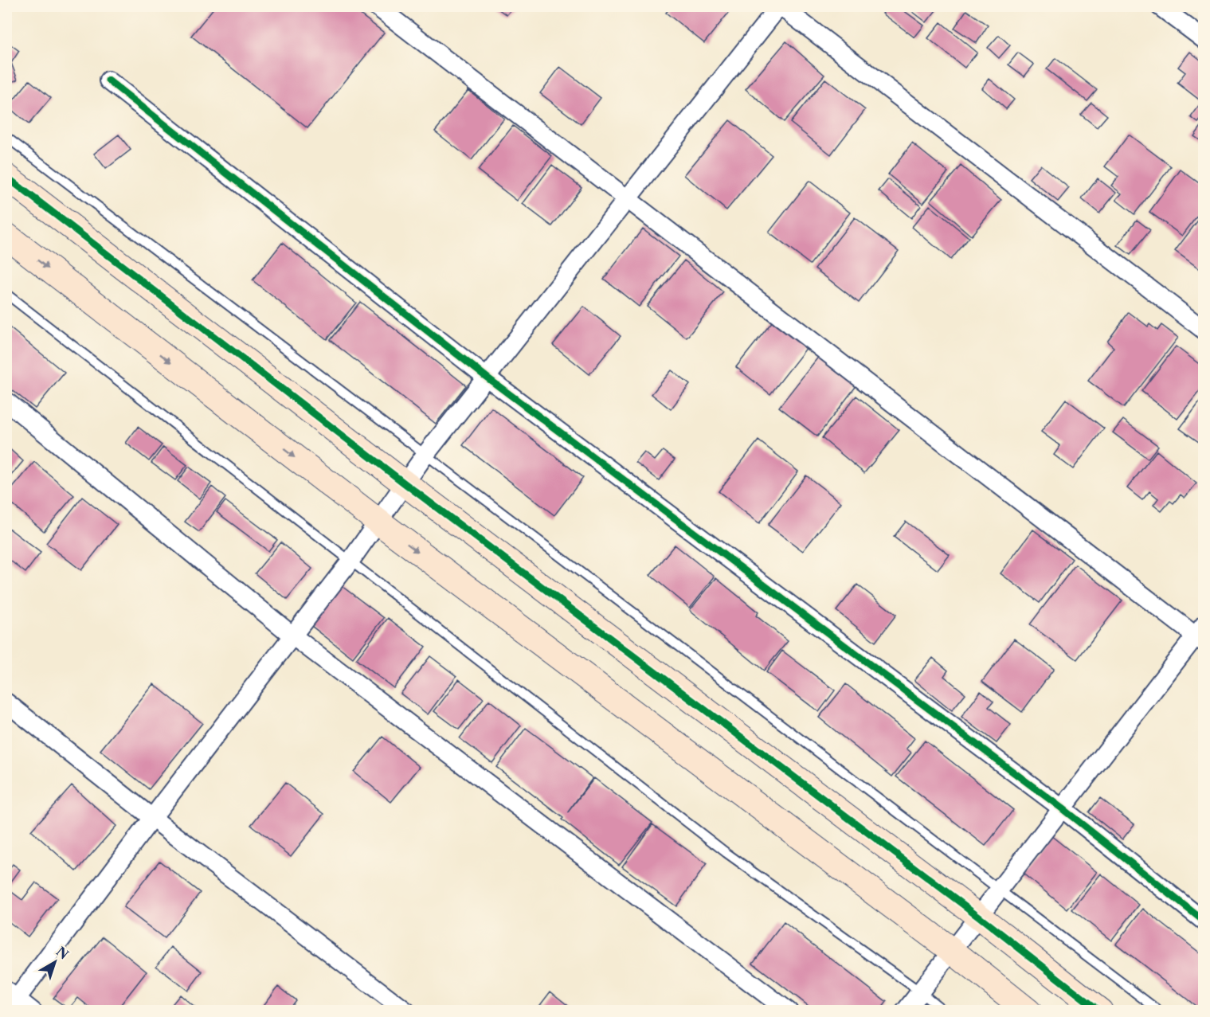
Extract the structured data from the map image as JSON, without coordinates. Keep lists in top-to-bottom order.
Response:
{
  "north": "top right"
}
